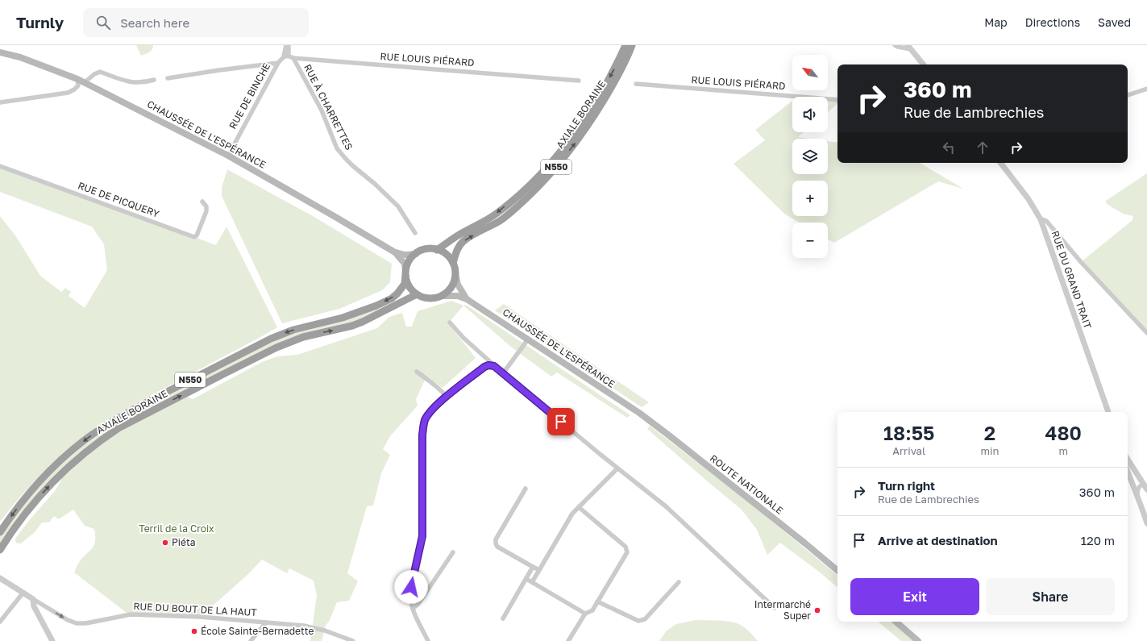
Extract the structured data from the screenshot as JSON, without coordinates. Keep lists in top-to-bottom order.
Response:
{
  "streets": {
    "highway": ["AXIALE BORAINE", "N550"],
    "main road": ["CHAUSSÉE DE L'ESPÉRANCE", "ROUTE NATIONALE"],
    "street": [
      "RUE LOUIS PIÉRARD",
      "RUE DE BINCHE",
      "RUE À CHARRETTES",
      "RUE DE PICQUERY",
      "RUE DU GRAND TRAIT",
      "RUE DU BOUT DE LA HAUT"
    ]
  },
  "crossings": [
    ["RUE LOUIS PIÉRARD", "RUE À CHARRETTES"],
    ["RUE DE BINCHE", "CHAUSSÉE DE L'ESPÉRANCE"],
    ["AXIALE BORAINE", "N550"],
    ["CHAUSSÉE DE L'ESPÉRANCE", "ROUTE NATIONALE"]
  ],
  "one_way": ["RUE DU BOUT DE LA HAUT"],
  "parks": ["Terril de la Croix"],
  "places": ["Piéta", "Intermarché Super", "École Sainte-Bernadette"],
  "north": "top left",
  "page": {
    "header": "Turnly",
    "search": "Search here",
    "nav": ["Map", "Directions", "Saved"],
    "map_buttons": ["+", "−"],
    "turn": ["360 m", "Rue de Lambrechies"],
    "eta": [
      "18:55",
      "Arrival",
      "2",
      "min",
      "480",
      "m"
    ],
    "list": [
      {
        "name": "Turn right",
        "note": "Rue de Lambrechies",
        "value": "360 m"
      },
      {
        "name": "Arrive at destination",
        "value": "120 m"
      }
    ],
    "buttons": ["Exit", "Share"]
  }
}
